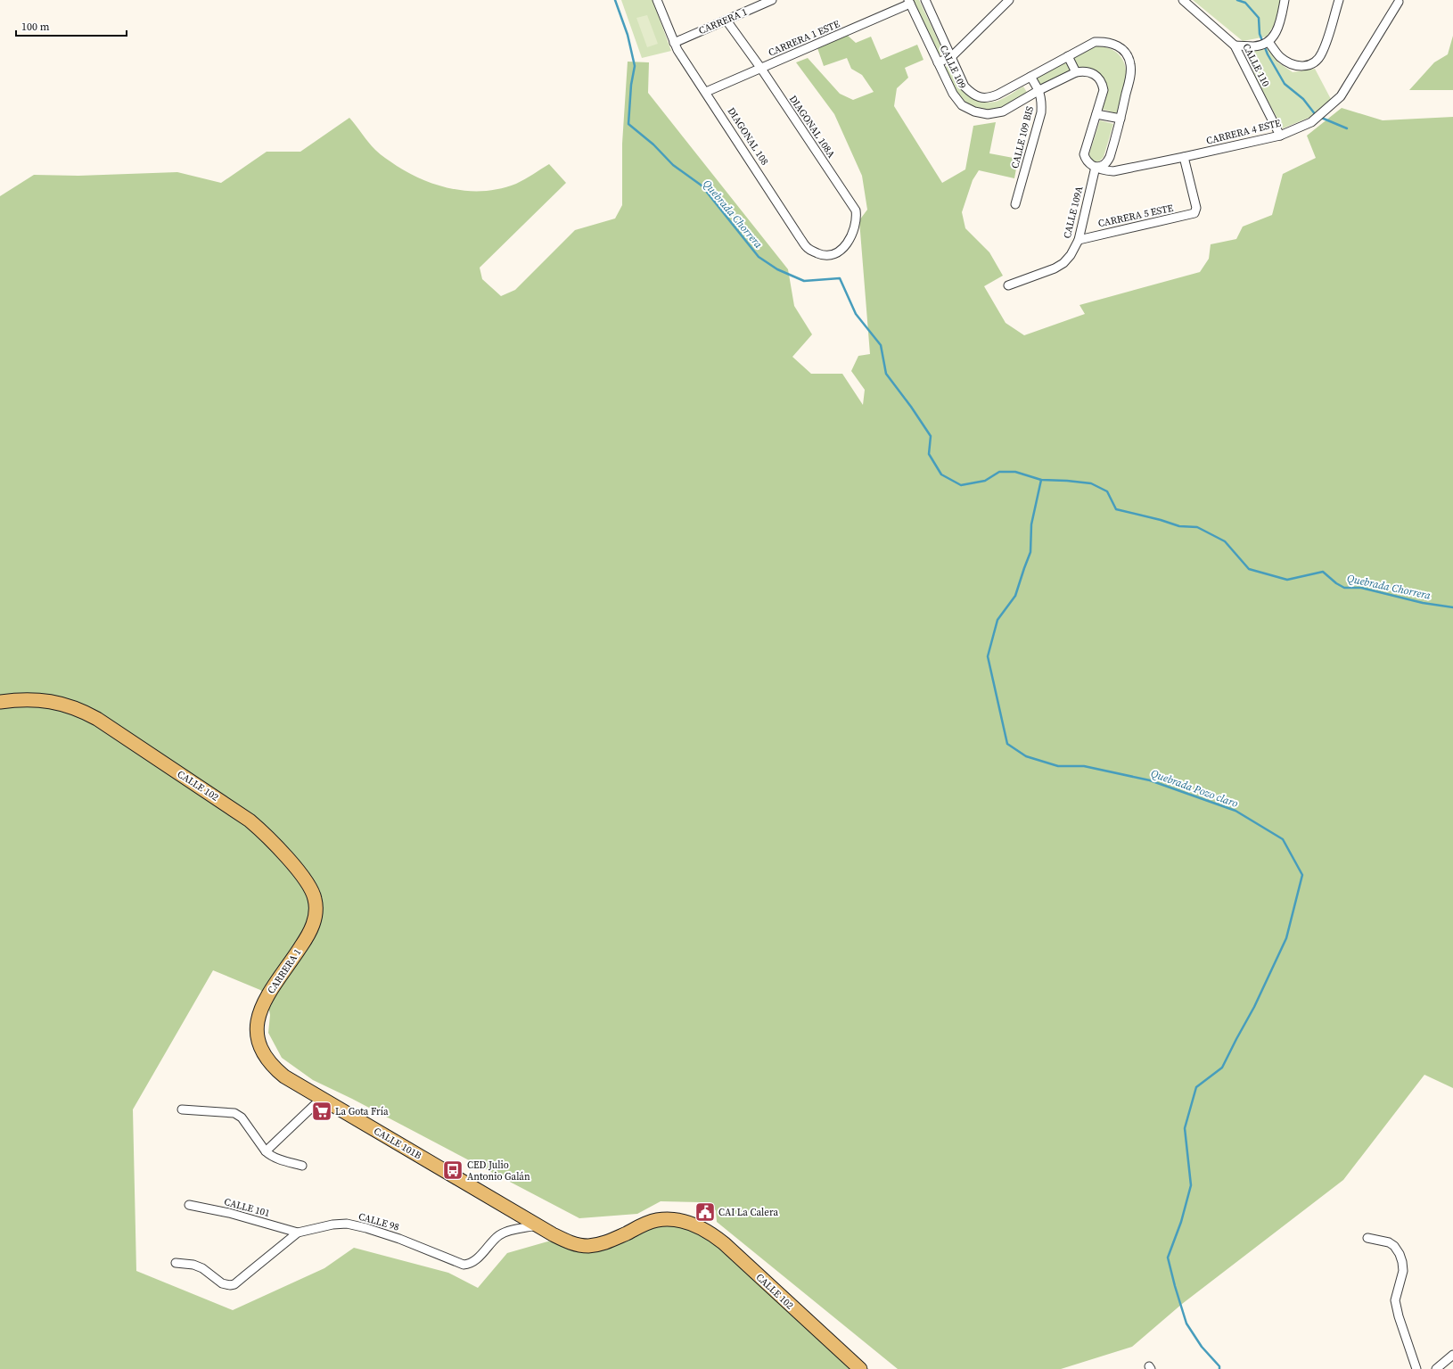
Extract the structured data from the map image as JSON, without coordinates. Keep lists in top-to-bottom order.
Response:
{
  "streets": {
    "main road": ["CARRERA 1", "CALLE 102", "CALLE 101B"],
    "street": [
      "CARRERA 1 ESTE",
      "CALLE 110",
      "CALLE 109",
      "DIAGONAL 108A",
      "CARRERA 4 ESTE",
      "DIAGONAL 108",
      "CALLE 109 BIS",
      "CALLE 109A",
      "CARRERA 5 ESTE",
      "CALLE 101",
      "CALLE 98"
    ]
  },
  "crossings": [
    ["CARRERA 1", "DIAGONAL 108A"],
    ["CARRERA 1", "DIAGONAL 108"],
    ["CARRERA 1", "CALLE 102"],
    ["CARRERA 1", "CALLE 101B"],
    ["CARRERA 1 ESTE", "CALLE 109"],
    ["CARRERA 1 ESTE", "DIAGONAL 108A"],
    ["CARRERA 1 ESTE", "DIAGONAL 108"],
    ["CALLE 110", "CARRERA 4 ESTE"],
    ["CALLE 109", "CALLE 109 BIS"],
    ["DIAGONAL 108A", "DIAGONAL 108"],
    ["CARRERA 4 ESTE", "CALLE 109A"],
    ["CARRERA 4 ESTE", "CARRERA 5 ESTE"],
    ["CALLE 109A", "CARRERA 5 ESTE"],
    ["CALLE 102", "CALLE 101B"],
    ["CALLE 101B", "CALLE 98"],
    ["CALLE 101", "CALLE 98"]
  ],
  "water": ["Quebrada Chorrera", "Quebrada Pozo claro"],
  "places": {
    "supermarket": ["La Gota Fría"],
    "bus stop": ["CED Julio Antonio Galán"],
    "public building": ["CAI La Calera"]
  },
  "scale_bar": "100 m"
}
